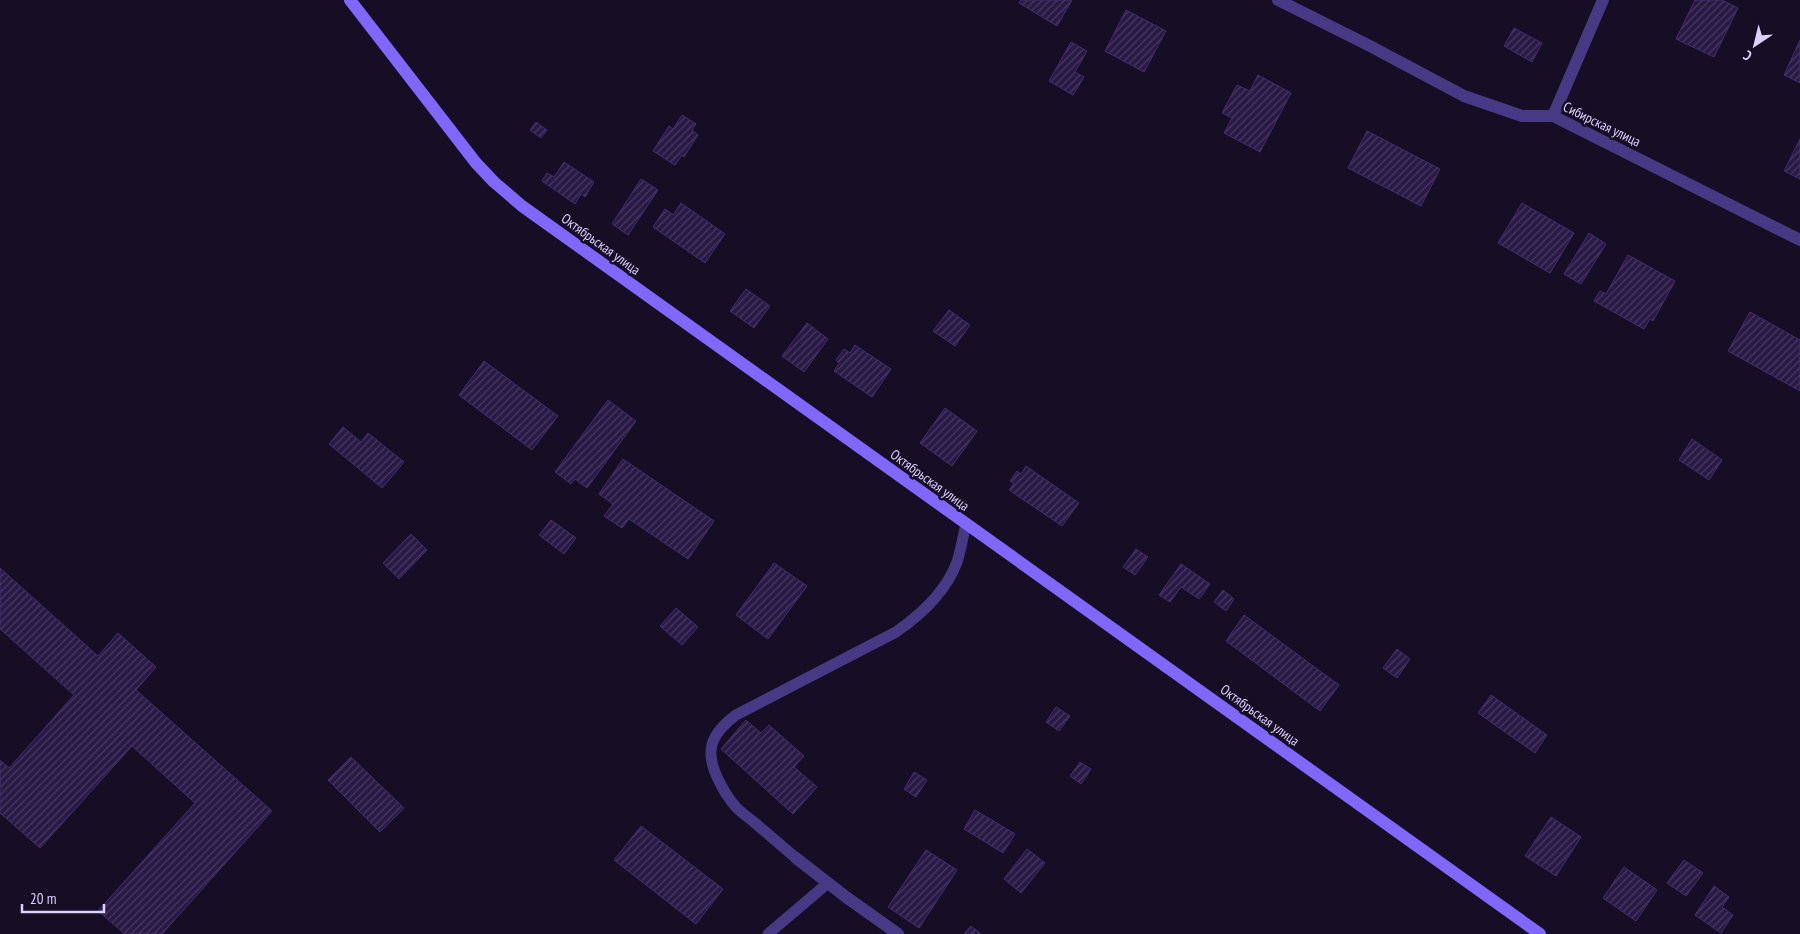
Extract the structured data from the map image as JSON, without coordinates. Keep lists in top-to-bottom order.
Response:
{
  "streets": {
    "street": ["Сибирская улица", "Октябрьская улица"]
  },
  "scale_bar": "20 m",
  "north": "bottom left"
}
